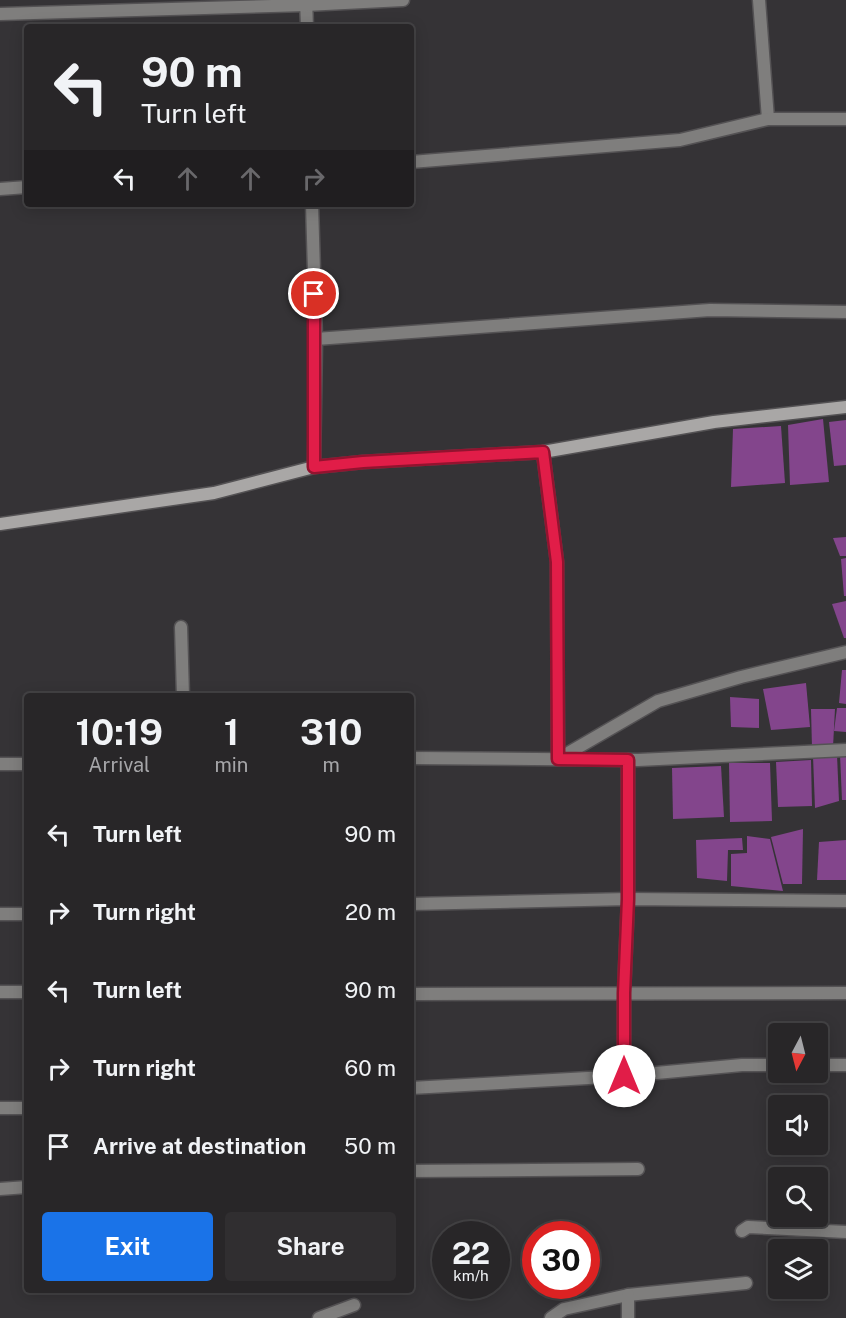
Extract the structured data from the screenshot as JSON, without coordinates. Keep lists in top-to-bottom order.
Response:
{
  "north": "bottom",
  "page": {
    "turn": ["90 m", "Turn left"],
    "eta": [
      "10:19",
      "Arrival",
      "1",
      "min",
      "310",
      "m"
    ],
    "list": [
      {
        "name": "Turn left",
        "value": "90 m"
      },
      {
        "name": "Turn right",
        "value": "20 m"
      },
      {
        "name": "Turn left",
        "value": "90 m"
      },
      {
        "name": "Turn right",
        "value": "60 m"
      },
      {
        "name": "Arrive at destination",
        "value": "50 m"
      }
    ],
    "buttons": ["Exit", "Share"],
    "speed": "22 km/h",
    "limit": "30"
  }
}
